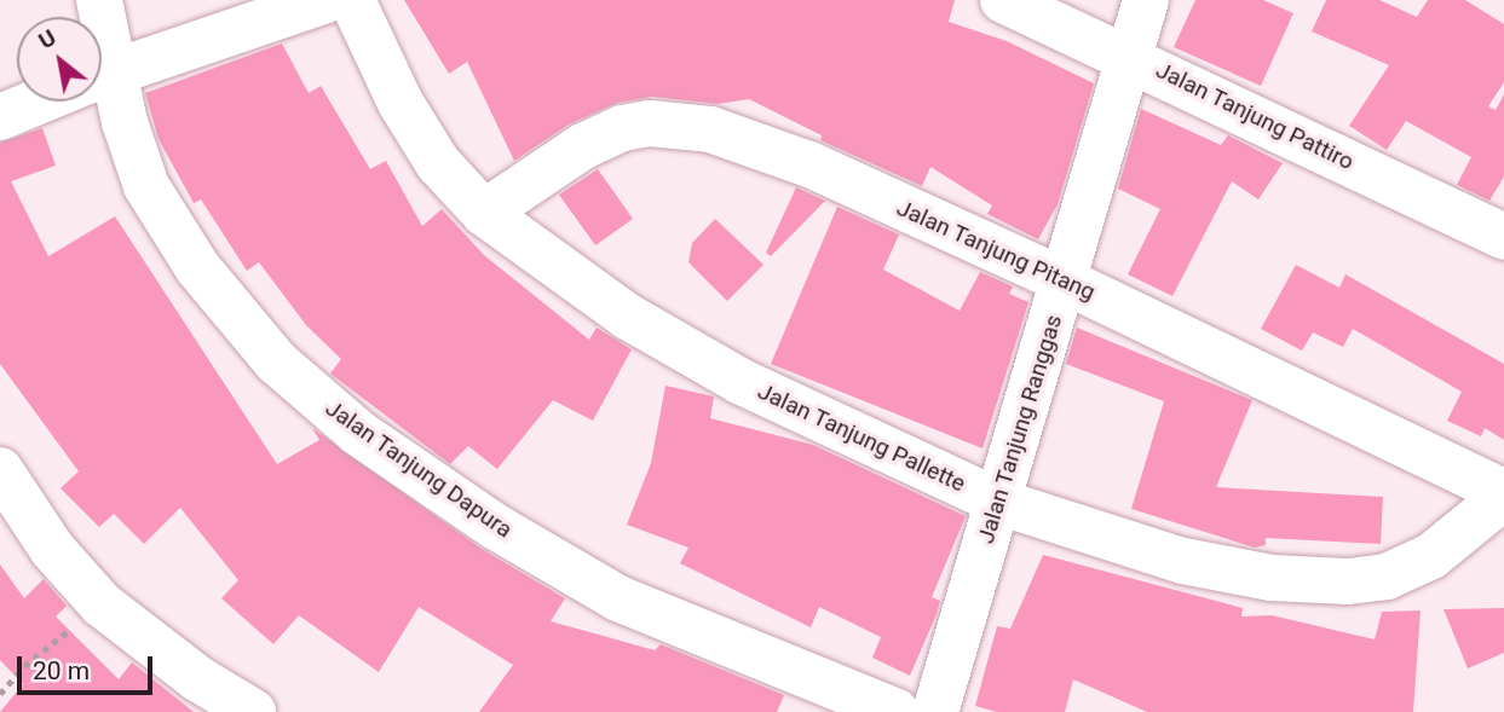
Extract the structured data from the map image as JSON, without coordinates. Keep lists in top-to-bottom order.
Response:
{
  "streets": {
    "street": [
      "Jalan Tanjung Pattiro",
      "Jalan Tanjung Pitang",
      "Jalan Tanjung Ranggas",
      "Jalan Tanjung Pallette",
      "Jalan Tanjung Dapura"
    ]
  },
  "crossings": [
    ["Jalan Tanjung Pattiro", "Jalan Tanjung Ranggas"],
    ["Jalan Tanjung Pitang", "Jalan Tanjung Ranggas"],
    ["Jalan Tanjung Pitang", "Jalan Tanjung Pallette"],
    ["Jalan Tanjung Ranggas", "Jalan Tanjung Pallette"]
  ],
  "scale_bar": "20 m",
  "north": "top left"
}
